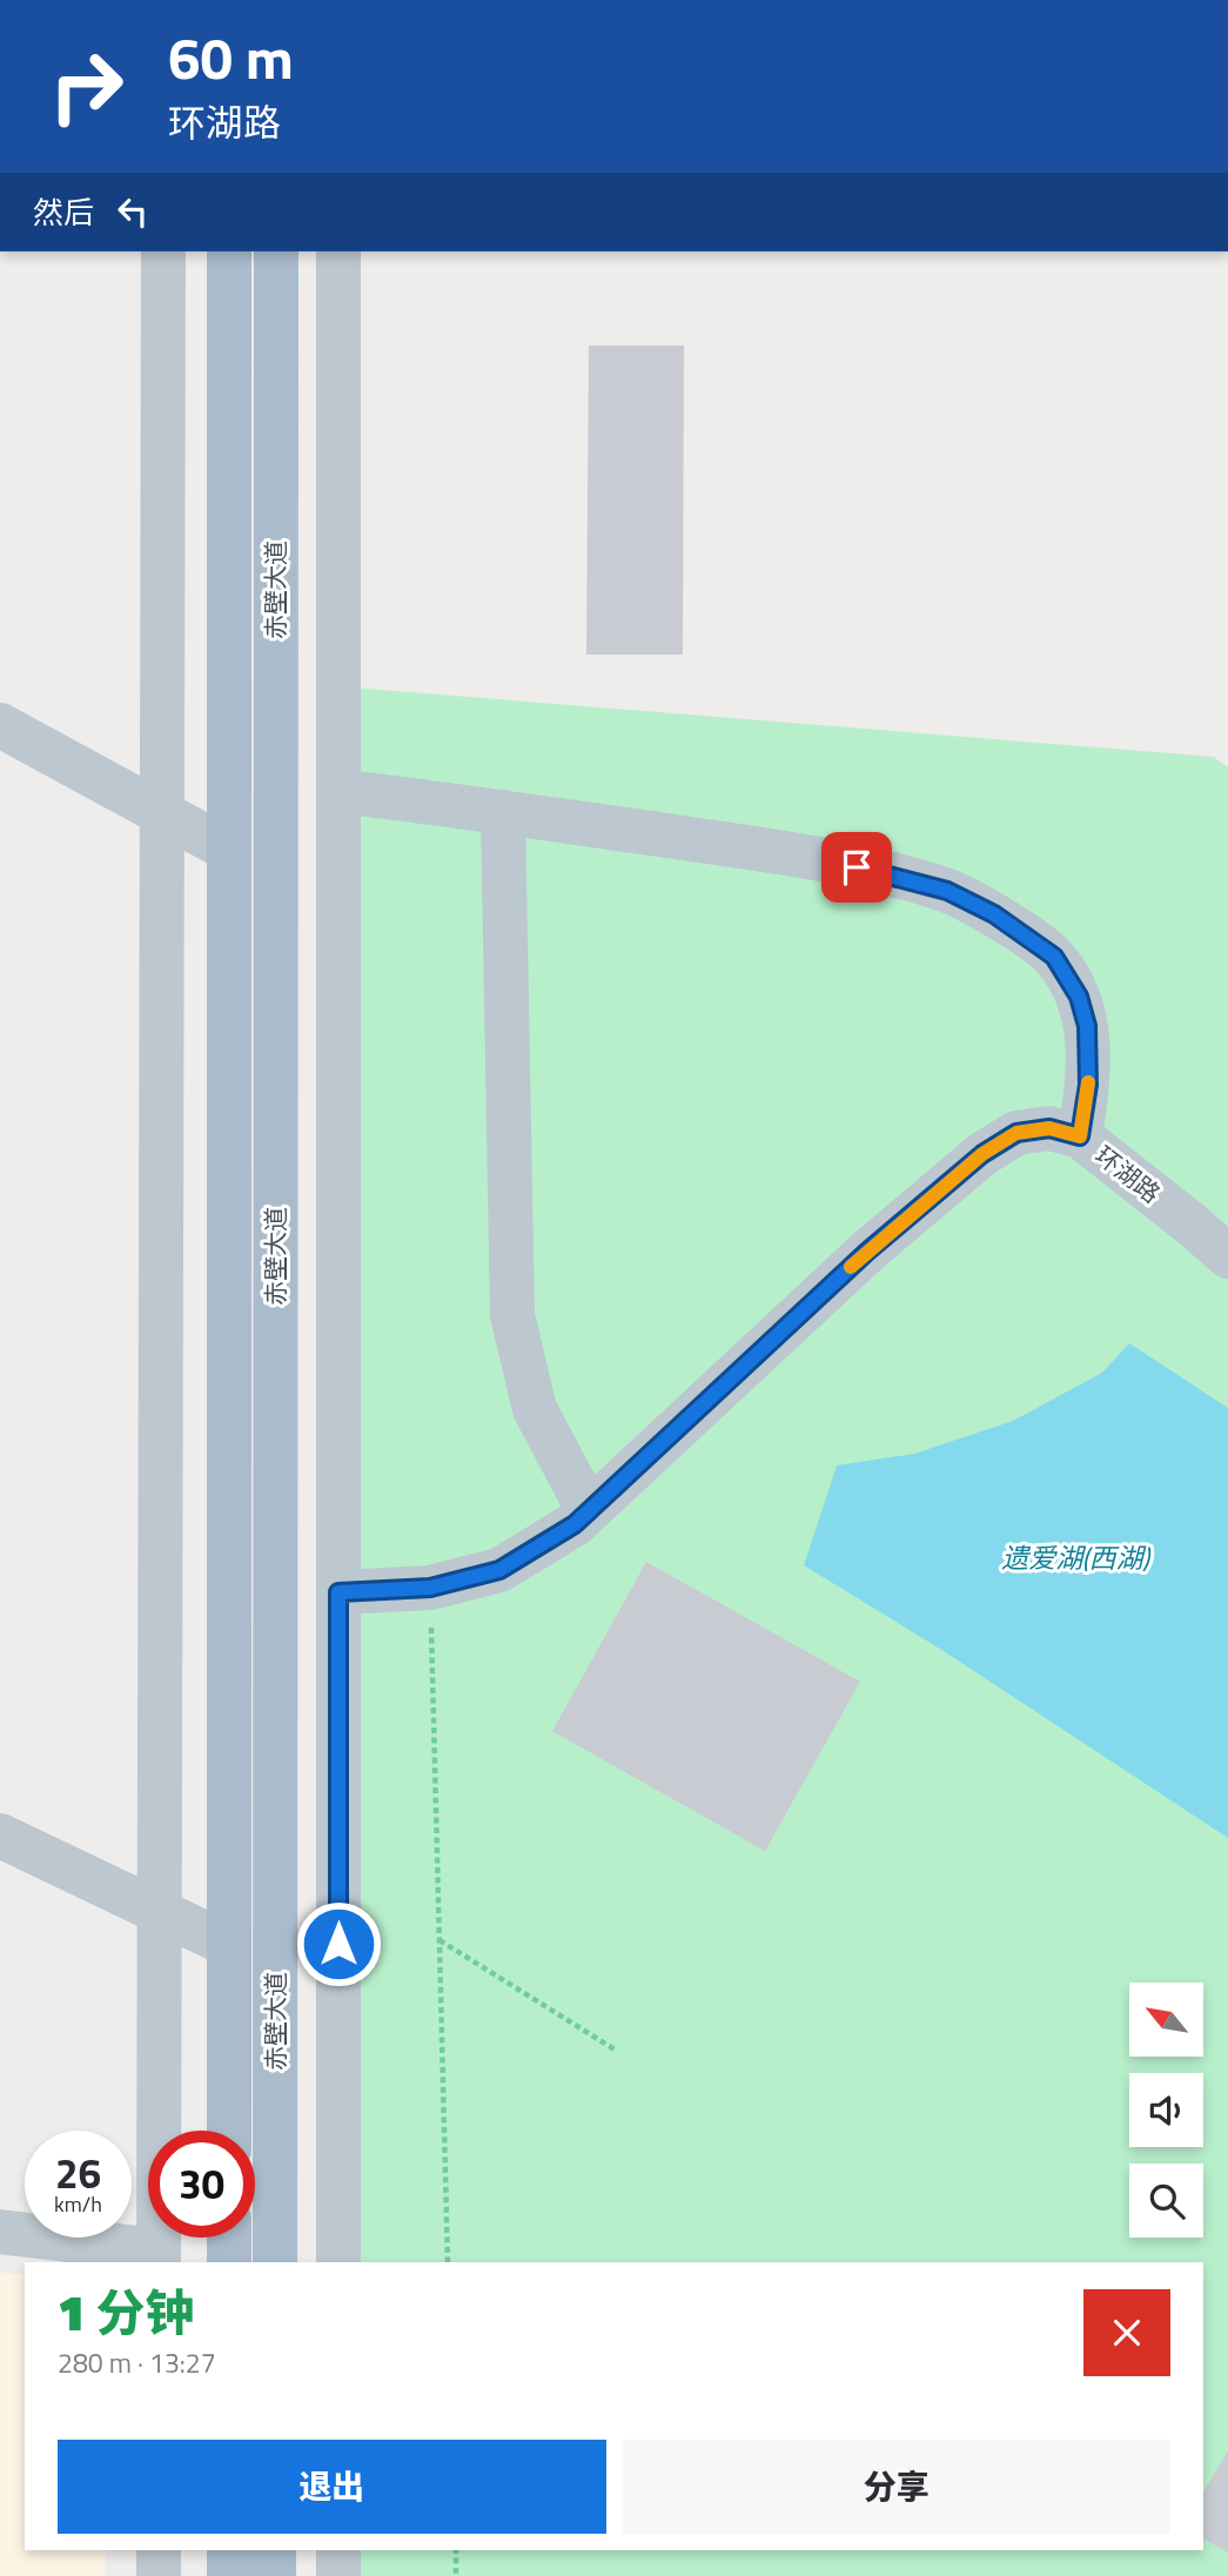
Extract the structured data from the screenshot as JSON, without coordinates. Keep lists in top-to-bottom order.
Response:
{
  "streets": {
    "main road": ["赤壁大道"],
    "street": ["环湖路"]
  },
  "water": ["遗爱湖(西湖)"],
  "north": "top left",
  "page": {
    "turn": ["60 m", "环湖路"],
    "then": "然后",
    "speed": "26 km/h",
    "limit": "30",
    "heading": ["1 分钟", "280 m · 13:27"],
    "buttons": ["退出", "分享"]
  }
}
